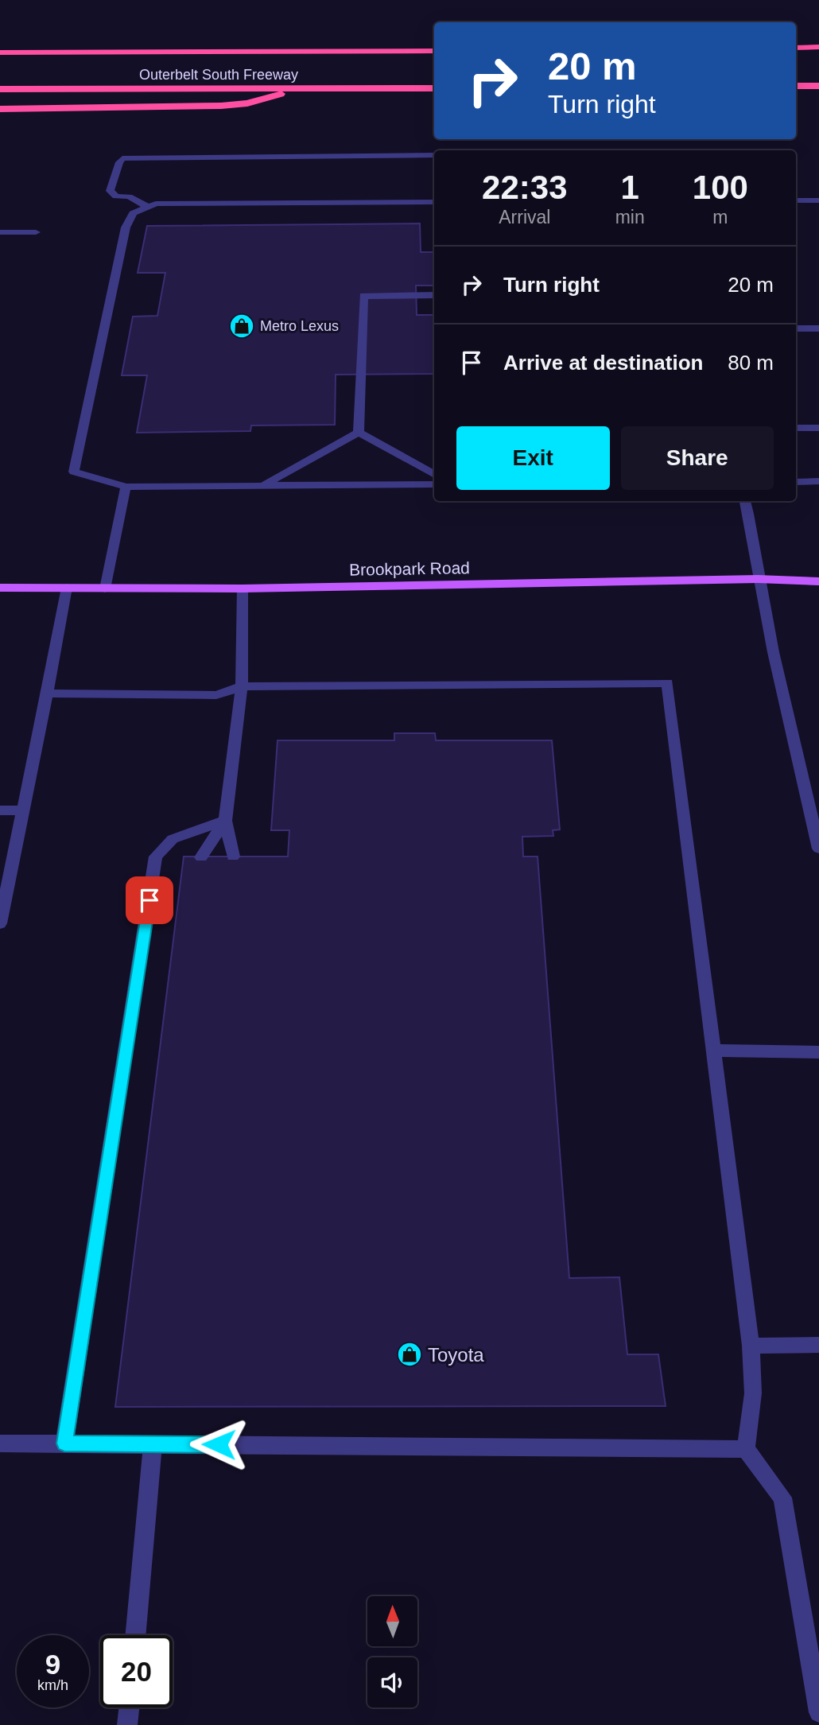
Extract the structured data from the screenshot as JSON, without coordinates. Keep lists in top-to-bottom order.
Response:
{
  "streets": {
    "highway": ["Outerbelt South Freeway"],
    "main road": ["Brookpark Road"]
  },
  "places": {
    "shop": ["Metro Lexus", "Toyota"]
  },
  "north": "top",
  "page": {
    "turn": ["20 m", "Turn right"],
    "eta": [
      "22:33",
      "Arrival",
      "1",
      "min",
      "100",
      "m"
    ],
    "list": [
      {
        "name": "Turn right",
        "value": "20 m"
      },
      {
        "name": "Arrive at destination",
        "value": "80 m"
      }
    ],
    "buttons": ["Exit", "Share"],
    "speed": "9 km/h",
    "limit": "20"
  }
}
